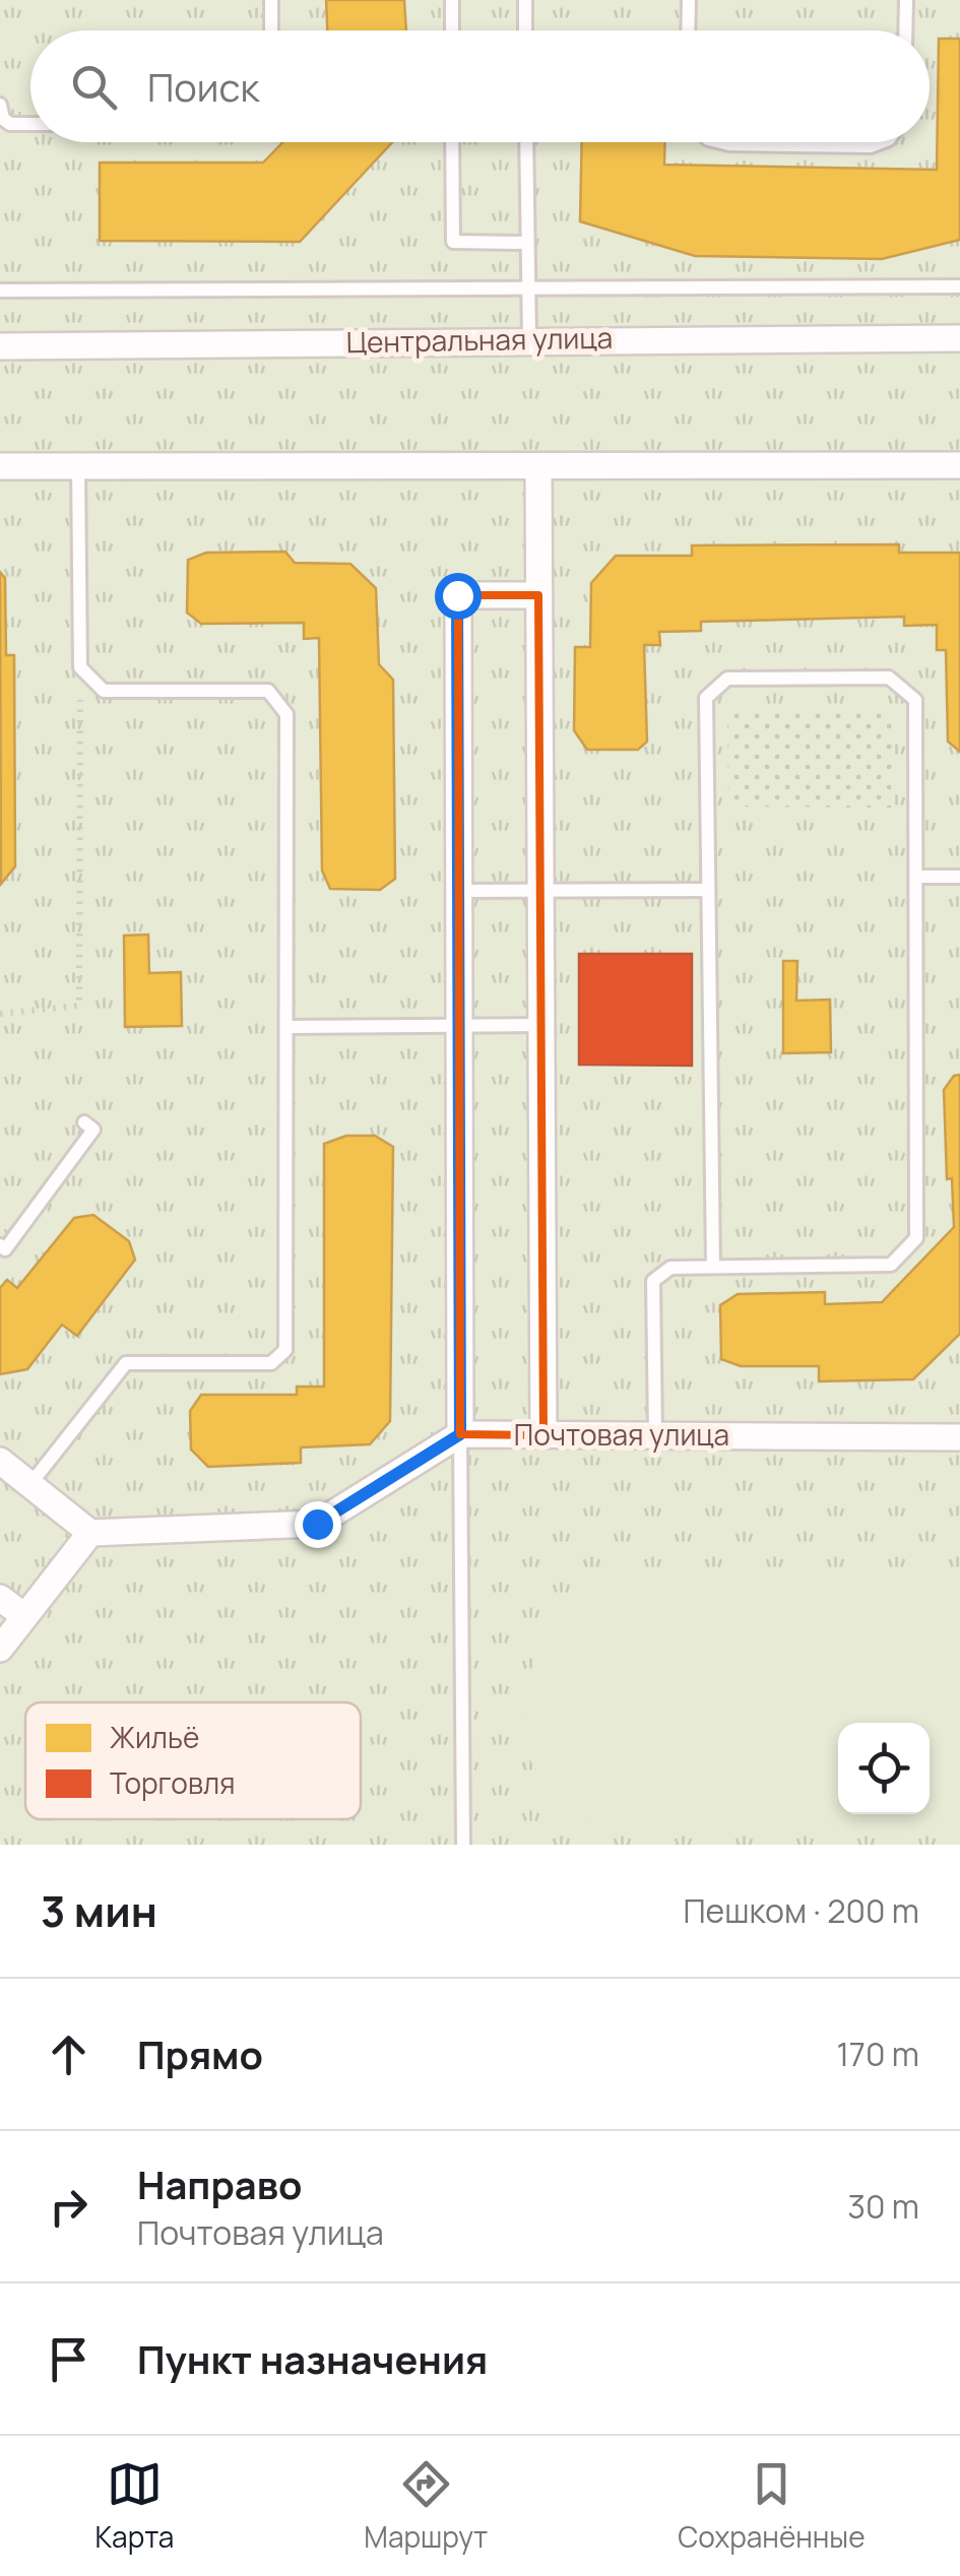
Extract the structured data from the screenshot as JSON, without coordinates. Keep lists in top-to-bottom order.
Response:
{
  "streets": {
    "street": ["Центральная улица", "Почтовая улица"]
  },
  "legend": ["Жильё", "Торговля"],
  "page": {
    "search": "Поиск",
    "heading": ["3 мин", "Пешком · 200 m"],
    "list": [
      ["Прямо", "170 m"],
      ["Направо", "Почтовая улица", "30 m"],
      "Пункт назначения"
    ],
    "nav": ["Карта", "Маршрут", "Сохранённые"]
  }
}
